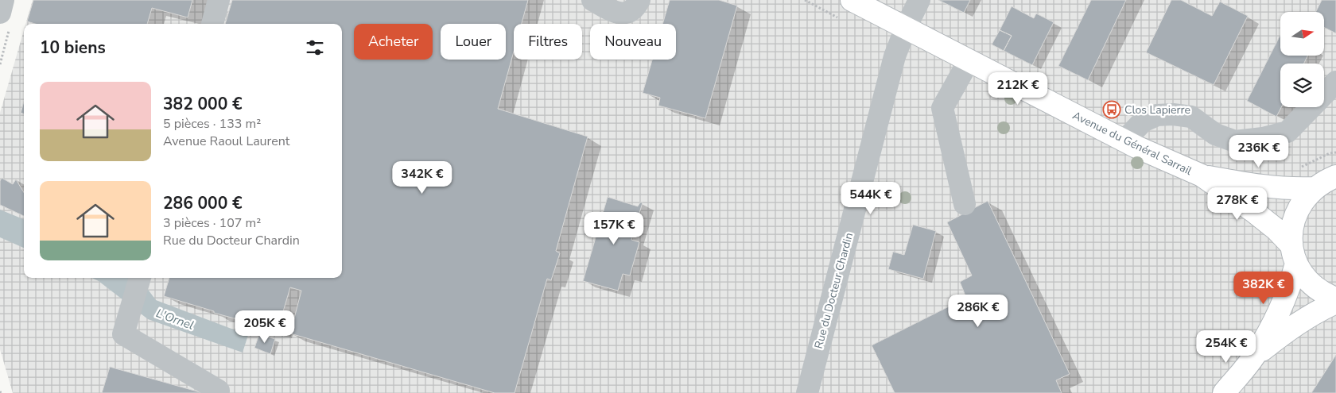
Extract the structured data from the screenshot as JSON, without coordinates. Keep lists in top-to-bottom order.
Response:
{
  "streets": {
    "main road": ["Avenue du Général Sarrail"],
    "street": ["Rue du Docteur Chardin"]
  },
  "crossings": [
    ["Avenue du Général Sarrail", "Rue du Docteur Chardin"]
  ],
  "water": ["L'Ornel"],
  "places": {
    "bus stop": ["Clos Lapierre"]
  },
  "north": "right",
  "page": {
    "chip": [
      "Acheter",
      "Louer",
      "Filtres",
      "Nouveau"
    ],
    "heading": "10 biens",
    "list": [
      {
        "name": "382 000 €",
        "note": "5 pièces · 133 m² · Avenue Raoul Laurent"
      },
      {
        "name": "286 000 €",
        "note": "3 pièces · 107 m² · Rue du Docteur Chardin"
      }
    ],
    "price": [
      "212K €",
      "236K €",
      "342K €",
      "544K €",
      "278K €",
      "157K €",
      "382K €",
      "286K €",
      "205K €",
      "254K €"
    ]
  }
}
